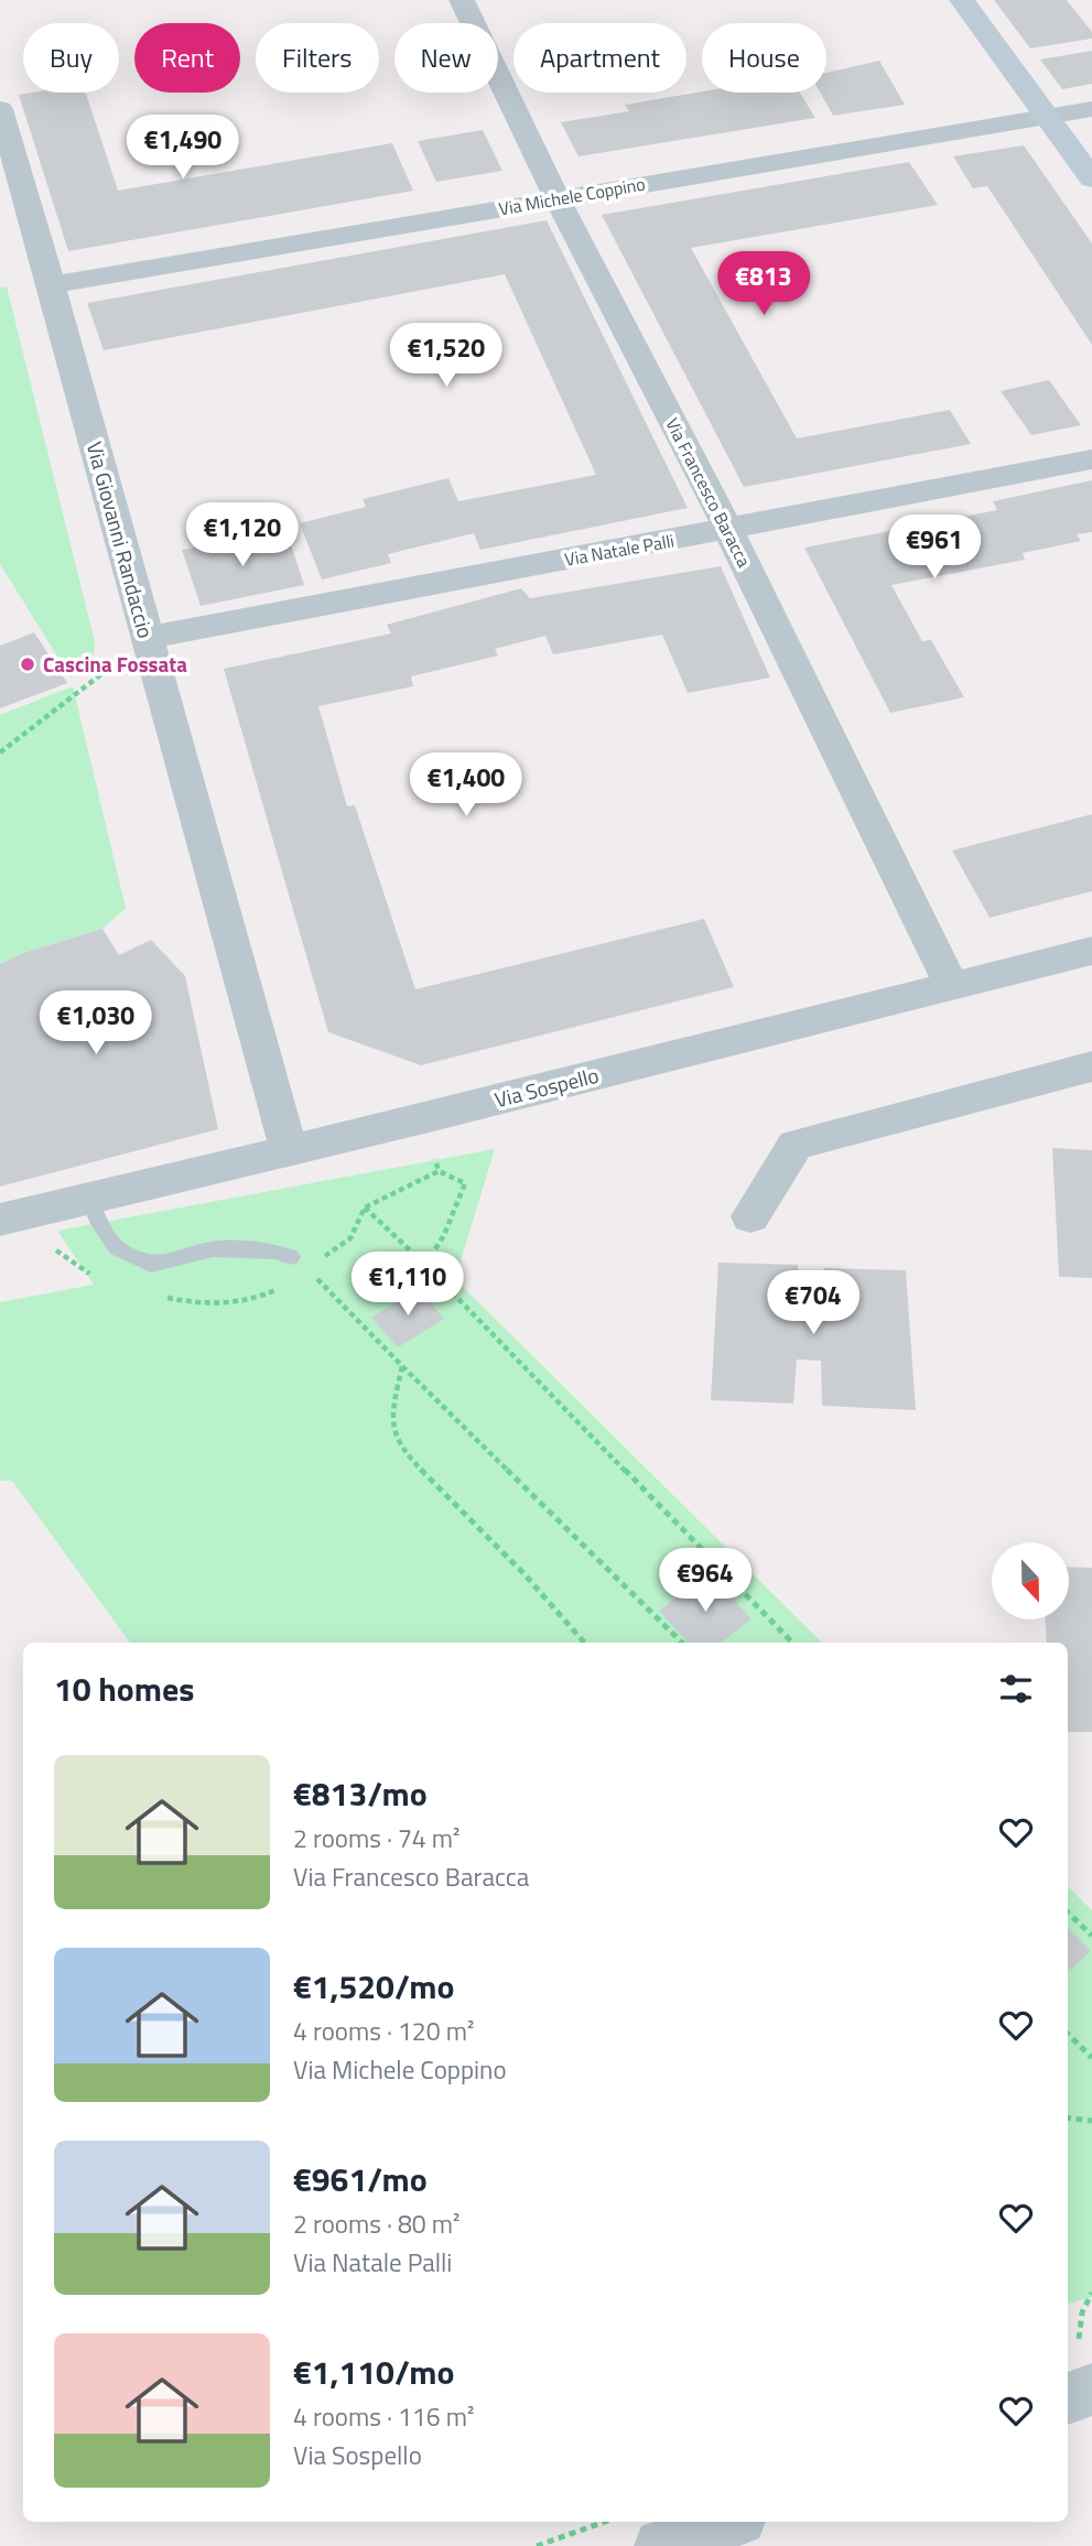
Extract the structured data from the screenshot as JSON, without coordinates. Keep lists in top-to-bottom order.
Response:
{
  "streets": {
    "street": [
      "Via Michele Coppino",
      "Via Francesco Baracca",
      "Via Giovanni Randaccio",
      "Via Natale Palli",
      "Via Sospello"
    ]
  },
  "crossings": [
    ["Via Michele Coppino", "Via Francesco Baracca"],
    ["Via Michele Coppino", "Via Giovanni Randaccio"],
    ["Via Francesco Baracca", "Via Natale Palli"],
    ["Via Francesco Baracca", "Via Sospello"],
    ["Via Giovanni Randaccio", "Via Natale Palli"],
    ["Via Giovanni Randaccio", "Via Sospello"]
  ],
  "places": ["Cascina Fossata"],
  "north": "bottom",
  "page": {
    "chip": [
      "Buy",
      "Rent",
      "Filters",
      "New",
      "Apartment",
      "House"
    ],
    "price": [
      "€1,490",
      "€813",
      "€1,520",
      "€1,120",
      "€961",
      "€1,400",
      "€1,030",
      "€1,110",
      "€704",
      "€964"
    ],
    "heading": "10 homes",
    "list": [
      {
        "name": "€813/mo",
        "note": "2 rooms · 74 m² · Via Francesco Baracca"
      },
      {
        "name": "€1,520/mo",
        "note": "4 rooms · 120 m² · Via Michele Coppino"
      },
      {
        "name": "€961/mo",
        "note": "2 rooms · 80 m² · Via Natale Palli"
      },
      {
        "name": "€1,110/mo",
        "note": "4 rooms · 116 m² · Via Sospello"
      }
    ]
  }
}
